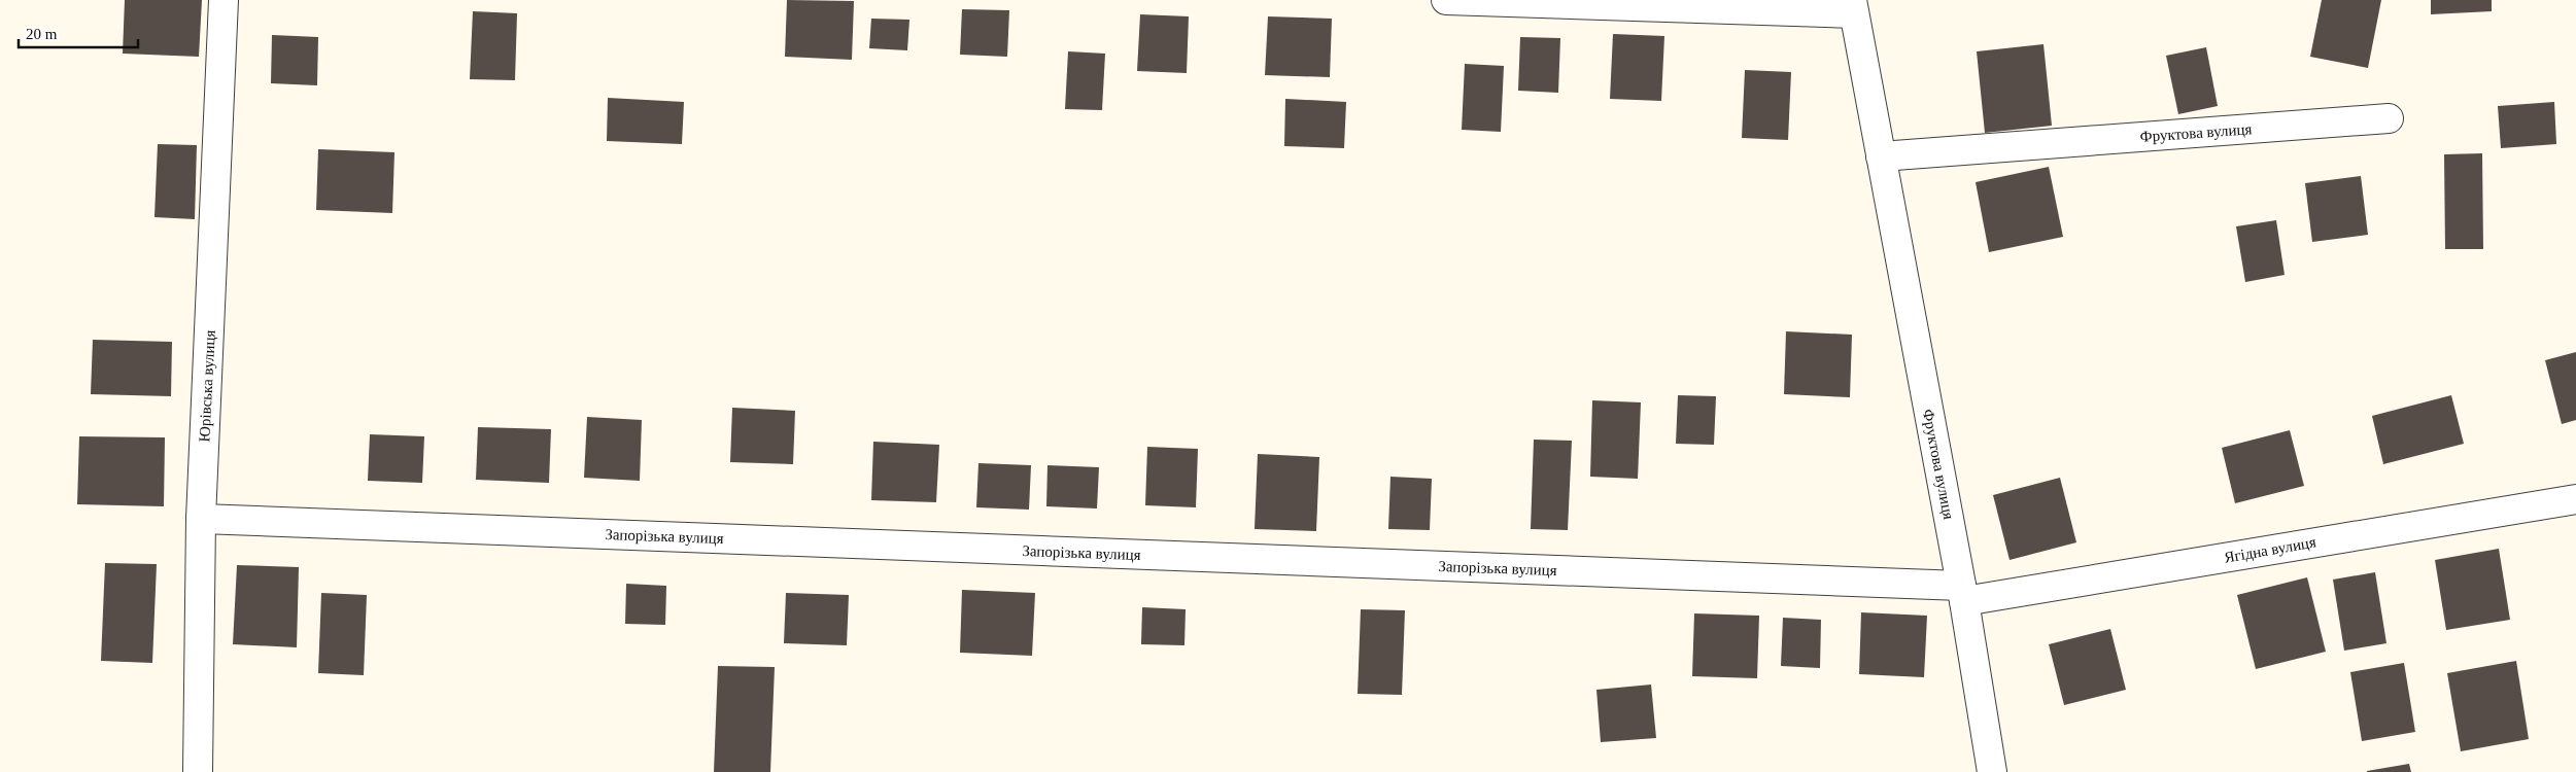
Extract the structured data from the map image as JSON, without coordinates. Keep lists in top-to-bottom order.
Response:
{
  "streets": {
    "street": [
      "Фруктова вулиця",
      "Юрівська вулиця",
      "Запорізька вулиця",
      "Ягідна вулиця"
    ]
  },
  "crossings": [
    ["Фруктова вулиця", "Запорізька вулиця"],
    ["Фруктова вулиця", "Ягідна вулиця"],
    ["Юрівська вулиця", "Запорізька вулиця"],
    ["Запорізька вулиця", "Ягідна вулиця"]
  ],
  "scale_bar": "20 m"
}
